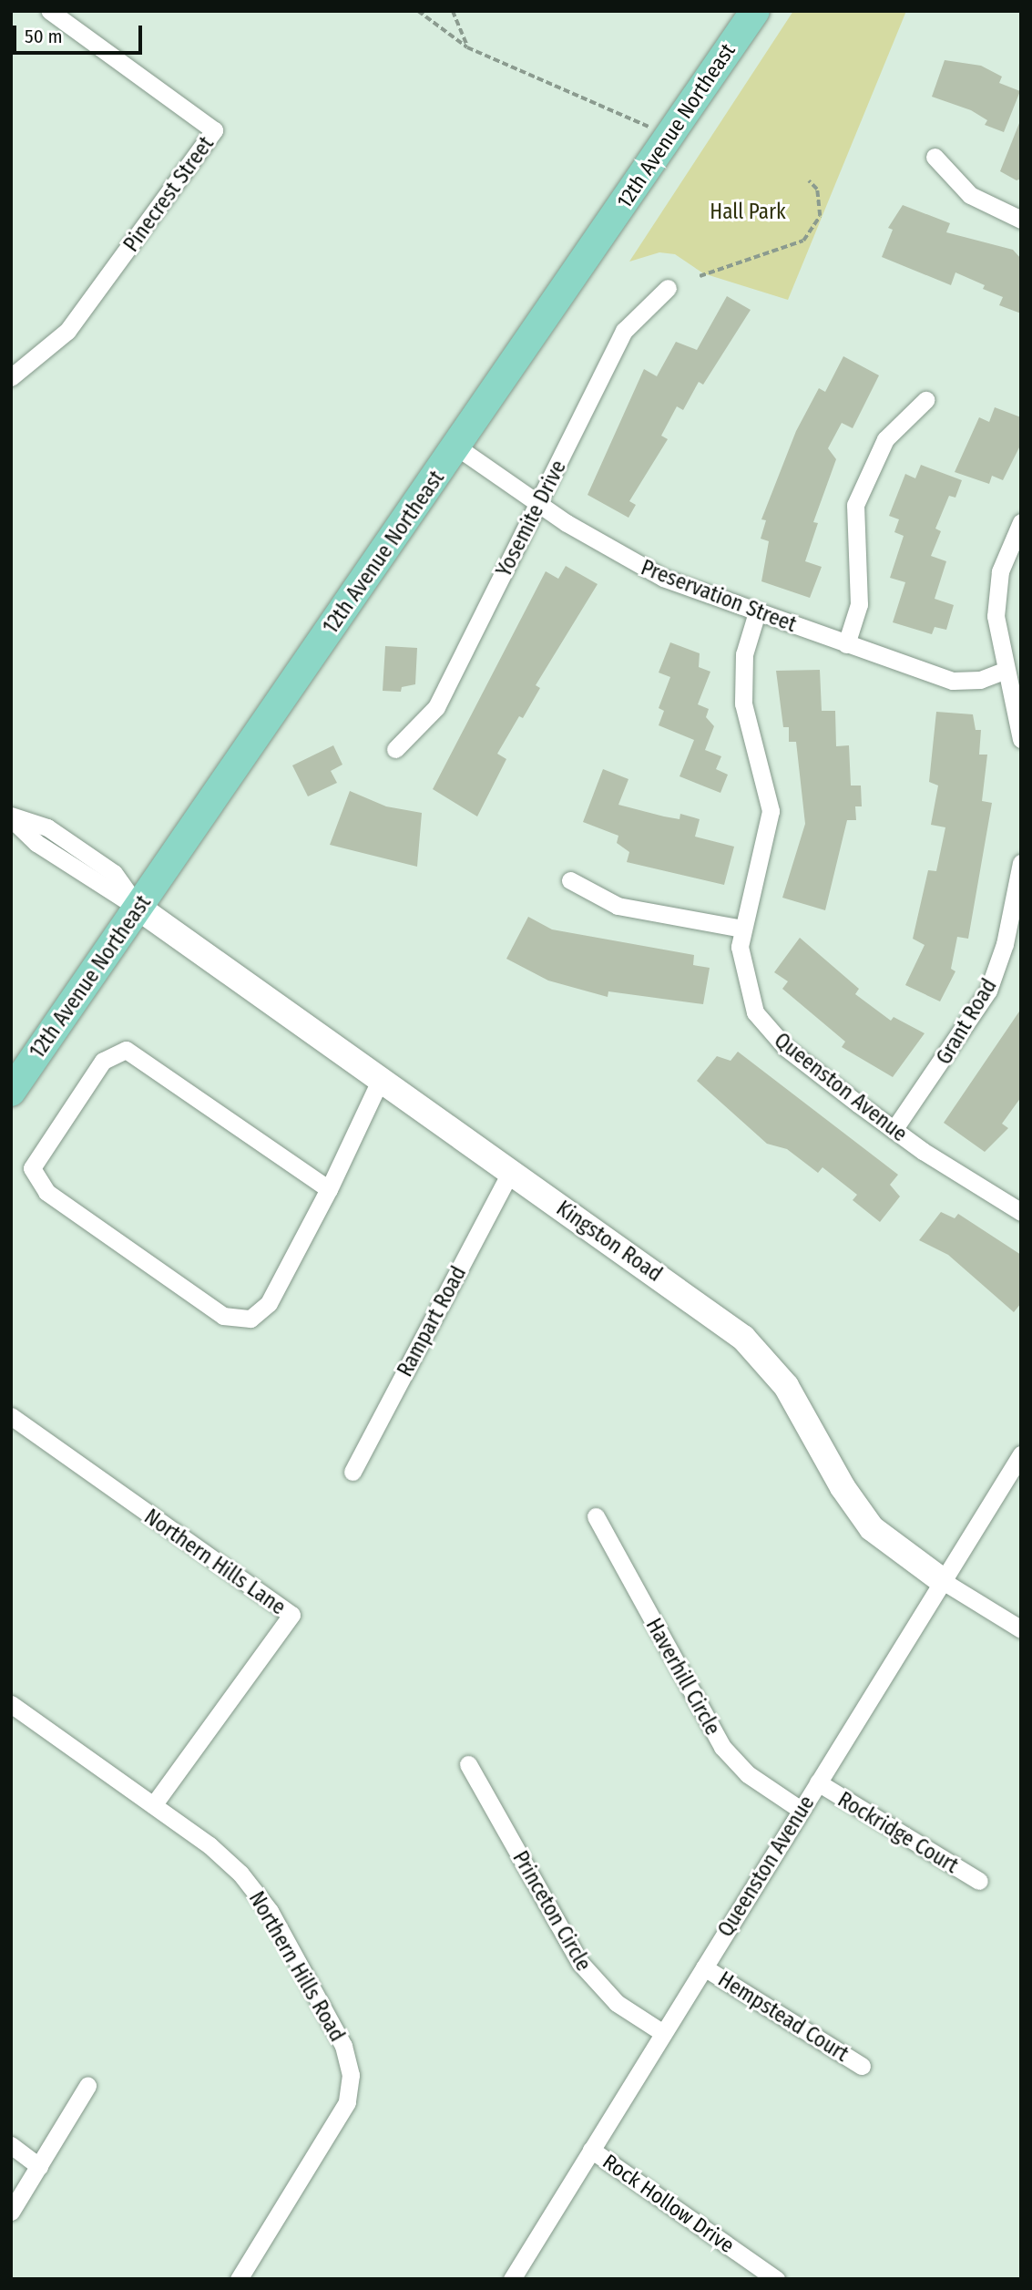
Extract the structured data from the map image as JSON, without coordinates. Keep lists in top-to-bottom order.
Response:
{
  "streets": {
    "main road": ["12th Avenue Northeast"],
    "street": [
      "Pinecrest Street",
      "Yosemite Drive",
      "Preservation Street",
      "Grant Road",
      "Queenston Avenue",
      "Kingston Road",
      "Rampart Road",
      "Northern Hills Lane",
      "Haverhill Circle",
      "Rockridge Court",
      "Princeton Circle",
      "Northern Hills Road",
      "Hempstead Court",
      "Rock Hollow Drive"
    ]
  },
  "crossings": [
    ["12th Avenue Northeast", "Preservation Street"],
    ["12th Avenue Northeast", "Kingston Road"],
    ["Yosemite Drive", "Preservation Street"],
    ["Preservation Street", "Queenston Avenue"],
    ["Grant Road", "Queenston Avenue"],
    ["Queenston Avenue", "Kingston Road"],
    ["Queenston Avenue", "Haverhill Circle"],
    ["Queenston Avenue", "Rockridge Court"],
    ["Queenston Avenue", "Princeton Circle"],
    ["Queenston Avenue", "Hempstead Court"],
    ["Queenston Avenue", "Rock Hollow Drive"],
    ["Kingston Road", "Rampart Road"],
    ["Northern Hills Lane", "Northern Hills Road"]
  ],
  "parks": ["Hall Park"],
  "scale_bar": "50 m"
}
